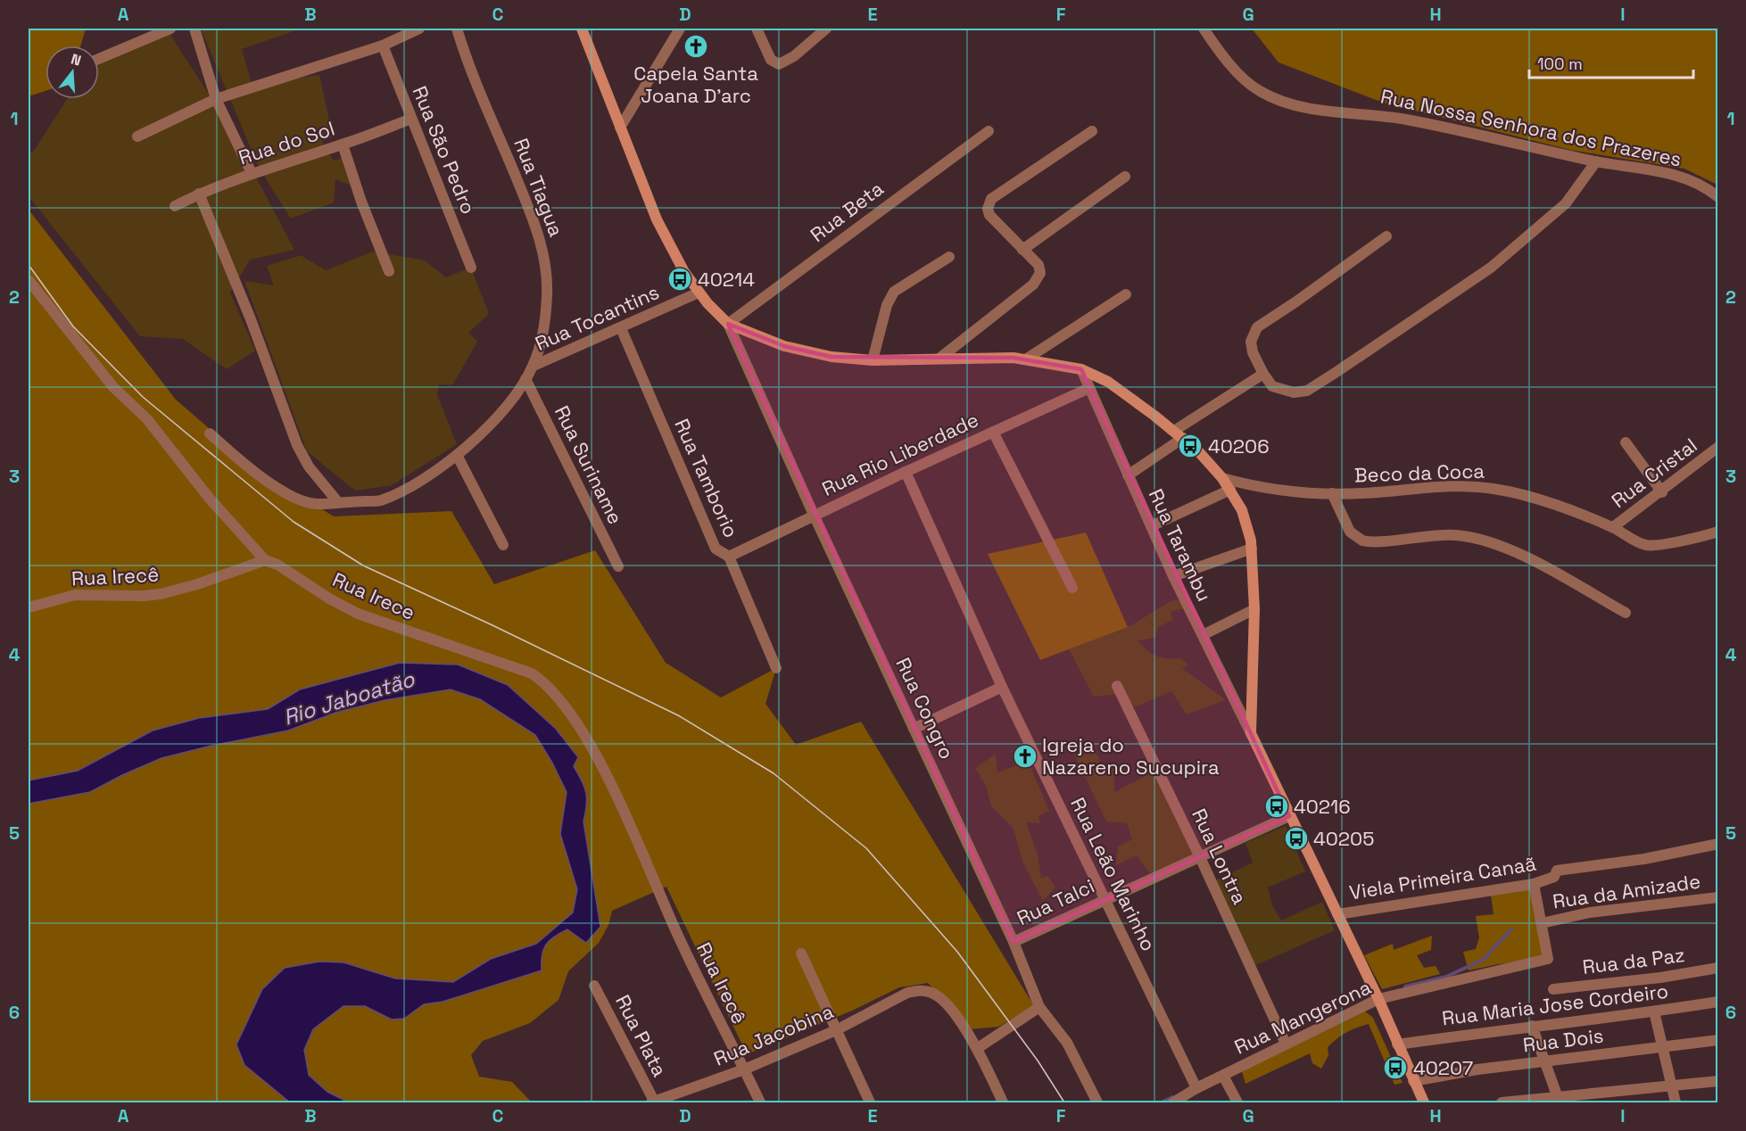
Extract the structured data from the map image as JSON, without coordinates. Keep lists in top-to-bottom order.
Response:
{
  "streets": {
    "street": [
      "Rua Nossa Senhora dos Prazeres",
      "Rua do Sol",
      "Rua São Pedro",
      "Rua Tiagua",
      "Rua Beta",
      "Rua Tocantins",
      "Rua Rio Liberdade",
      "Rua Suriname",
      "Beco da Coca",
      "Rua Cristal",
      "Rua Tamborio",
      "Rua Tarambu",
      "Rua Irecê",
      "Rua Irece",
      "Rua Congro",
      "Rua Lontra",
      "Rua Leão Marinho",
      "Viela Primeira Canaã",
      "Rua da Amizade",
      "Rua Talci",
      "Rua da Paz",
      "Rua Maria Jose Cordeiro",
      "Rua Mangerona",
      "Rua Jacobina",
      "Rua Plata",
      "Rua Dois"
    ]
  },
  "crossings": [
    ["Rua do Sol", "Rua São Pedro"],
    ["Rua Tiagua", "Rua Tocantins"],
    ["Rua Beta", "Rua Congro"],
    ["Rua Tocantins", "Rua Suriname"],
    ["Rua Tocantins", "Rua Tamborio"],
    ["Rua Rio Liberdade", "Rua Tamborio"],
    ["Rua Rio Liberdade", "Rua Tarambu"],
    ["Rua Rio Liberdade", "Rua Congro"],
    ["Rua Rio Liberdade", "Rua Leão Marinho"],
    ["Beco da Coca", "Rua Cristal"],
    ["Rua Irecê", "Rua Irece"],
    ["Rua Irecê", "Rua Jacobina"],
    ["Rua Congro", "Rua Talci"],
    ["Rua Lontra", "Rua Talci"],
    ["Rua Lontra", "Rua Mangerona"],
    ["Rua Leão Marinho", "Rua Talci"],
    ["Rua Leão Marinho", "Rua Mangerona"],
    ["Rua da Amizade", "Rua Mangerona"],
    ["Rua Jacobina", "Rua Plata"]
  ],
  "water": ["Rio Jaboatão"],
  "places": {
    "church": ["Capela Santa Joana D'arc", "Igreja do Nazareno Sucupira"],
    "bus stop": [
      "40214",
      "40206",
      "40216",
      "40205",
      "40207"
    ]
  },
  "scale_bar": "100 m",
  "north": "top",
  "grid": {
    "columns": [
      "A",
      "B",
      "C",
      "D",
      "E",
      "F",
      "G",
      "H",
      "I"
    ],
    "rows": [
      "1",
      "2",
      "3",
      "4",
      "5",
      "6"
    ]
  }
}
